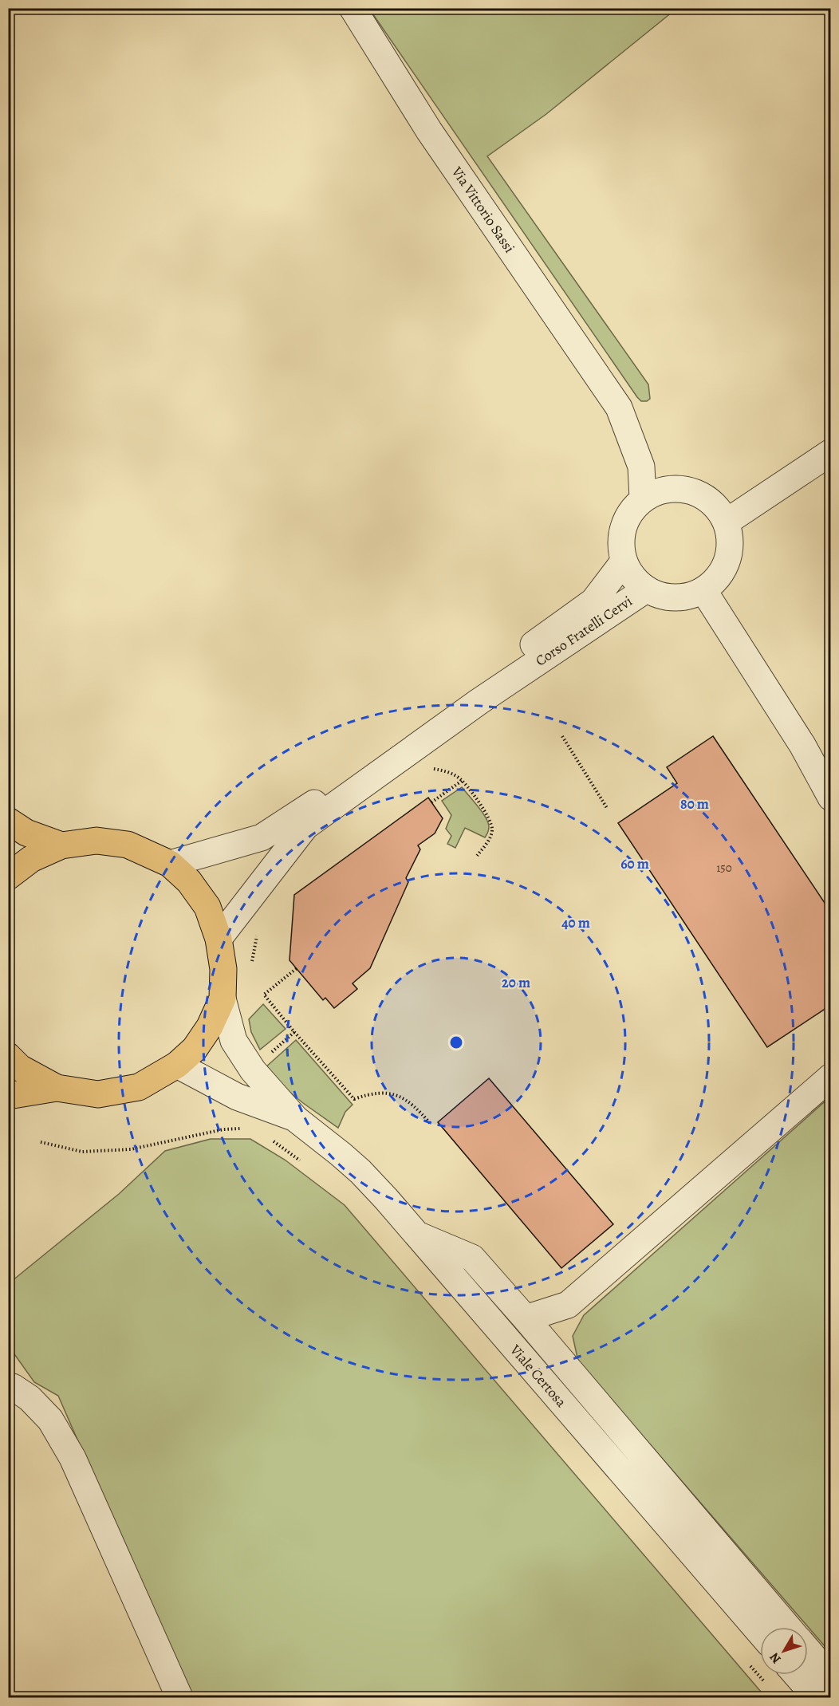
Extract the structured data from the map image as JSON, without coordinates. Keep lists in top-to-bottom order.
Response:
{
  "streets": {
    "street": ["Via Vittorio Sassi", "Corso Fratelli Cervi", "Viale Certosa"]
  },
  "crossings": [
    ["Via Vittorio Sassi", "Corso Fratelli Cervi"]
  ],
  "house_numbers": ["150"],
  "north": "bottom left",
  "rings": [
    "80 m",
    "60 m",
    "40 m",
    "20 m"
  ]
}
